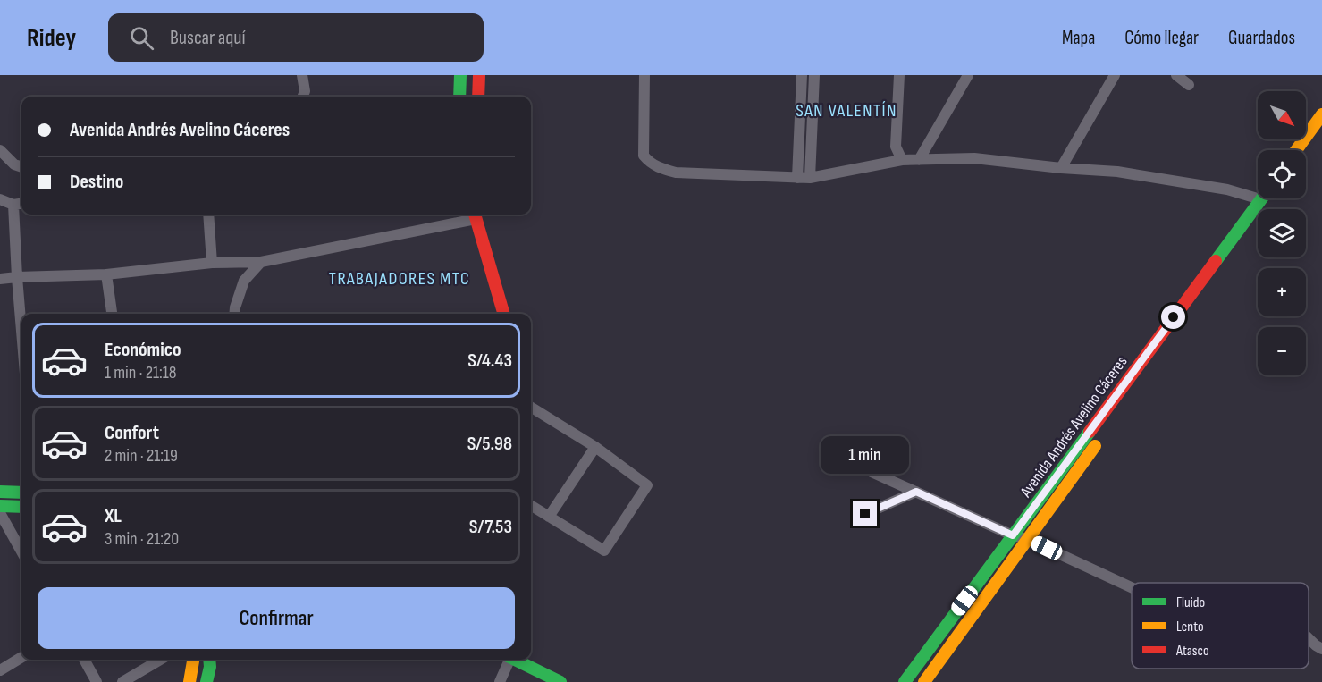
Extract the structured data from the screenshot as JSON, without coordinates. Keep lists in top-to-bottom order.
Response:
{
  "streets": {
    "main road": ["Avenida Andrés Avelino Cáceres"]
  },
  "districts": ["SAN VALENTÍN", "TRABAJADORES MTC"],
  "legend": ["Fluido", "Lento", "Atasco"],
  "north": "bottom right",
  "page": {
    "header": "Ridey",
    "search": "Buscar aquí",
    "nav": ["Mapa", "Cómo llegar", "Guardados"],
    "map_buttons": ["+", "−"],
    "banner": ["Avenida Andrés Avelino Cáceres", "Destino"],
    "list": [
      {
        "name": "Económico",
        "note": "1 min · 21:18",
        "value": "S/4.43"
      },
      {
        "name": "Confort",
        "note": "2 min · 21:19",
        "value": "S/5.98"
      },
      {
        "name": "XL",
        "note": "3 min · 21:20",
        "value": "S/7.53"
      }
    ],
    "bubble": "1 min",
    "buttons": "Confirmar"
  }
}
